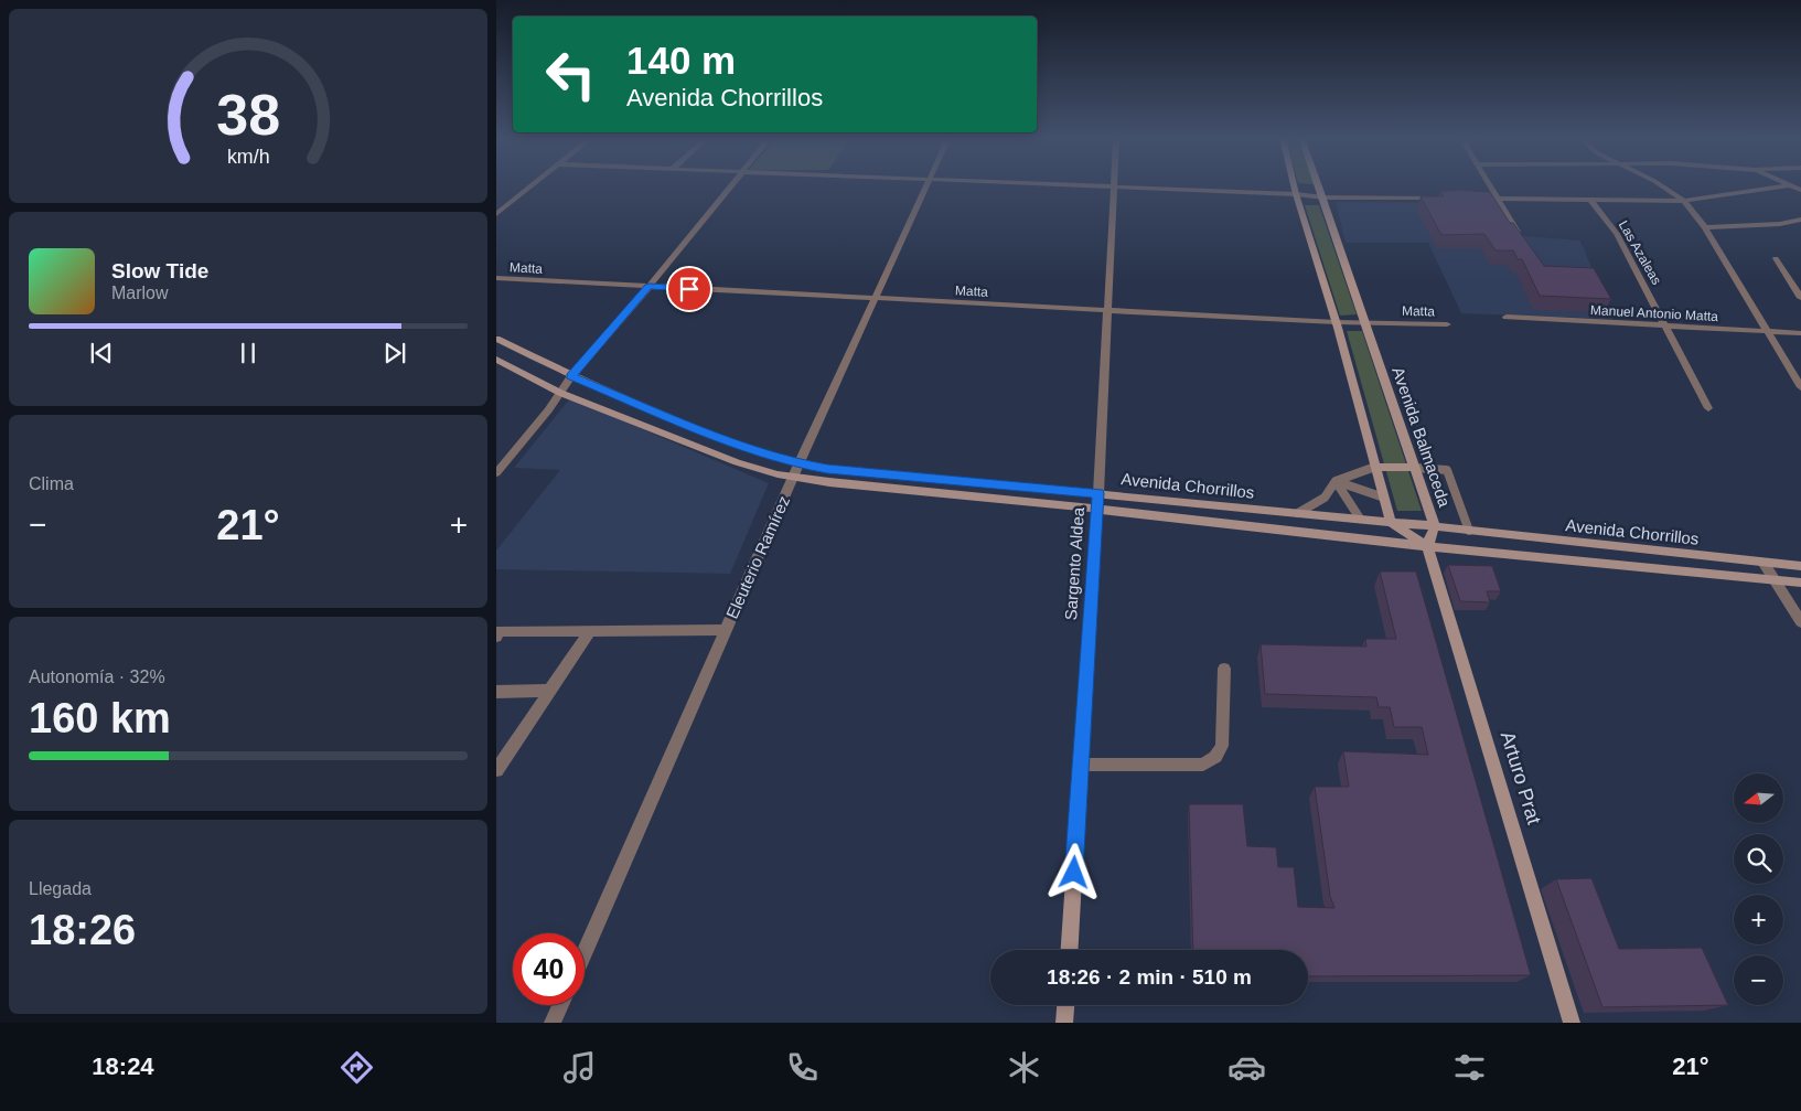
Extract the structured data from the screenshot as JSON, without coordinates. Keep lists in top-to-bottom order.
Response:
{
  "streets": {
    "main road": [
      "Avenida Balmaceda",
      "Avenida Chorrillos",
      "Sargento Aldea",
      "Arturo Prat"
    ],
    "street": [
      "Las Azaleas",
      "Matta",
      "Manuel Antonio Matta",
      "Eleuterio Ramírez"
    ]
  },
  "crossings": [
    ["Las Azaleas", "Manuel Antonio Matta"],
    ["Matta", "Avenida Balmaceda"],
    ["Matta", "Eleuterio Ramírez"],
    ["Matta", "Sargento Aldea"],
    ["Avenida Balmaceda", "Avenida Chorrillos"],
    ["Avenida Balmaceda", "Arturo Prat"],
    ["Avenida Chorrillos", "Eleuterio Ramírez"],
    ["Avenida Chorrillos", "Sargento Aldea"],
    ["Avenida Chorrillos", "Arturo Prat"]
  ],
  "north": "left",
  "page": {
    "turn": ["140 m", "Avenida Chorrillos"],
    "song": ["Slow Tide", "Marlow"],
    "tile": [
      "Clima",
      ["Autonomía · 32%", "160 km"],
      ["Llegada", "18:26"]
    ],
    "heat": ["−", "21°", "+"],
    "map_buttons": ["+", "−"],
    "limit": "40",
    "trip": "18:26 · 2 min · 510 m",
    "tabs": ["18:24", "21°"],
    "gauge": ["38", "km/h"]
  }
}
